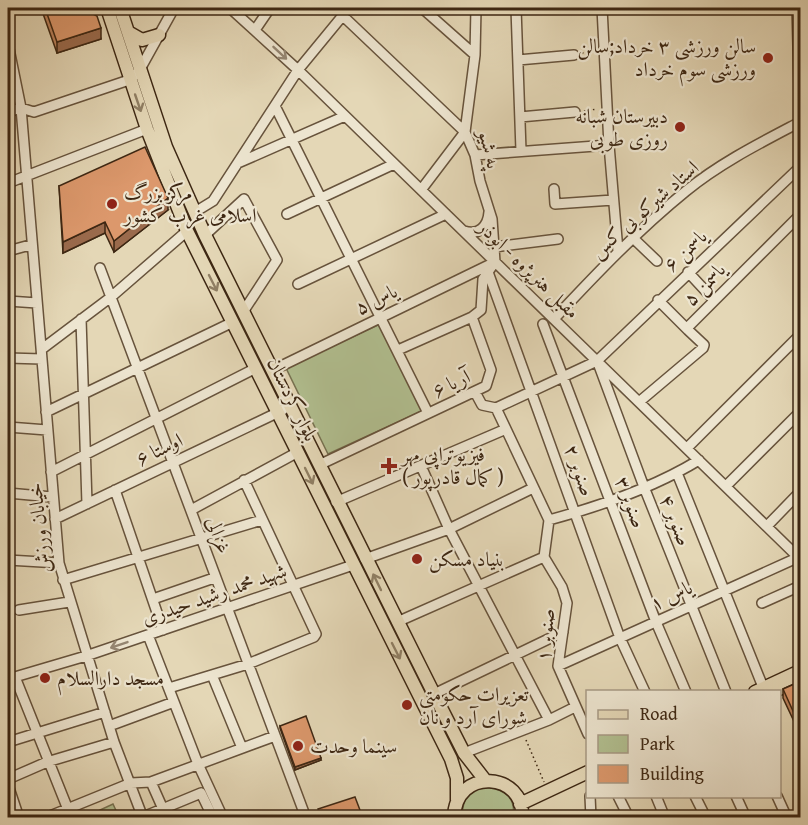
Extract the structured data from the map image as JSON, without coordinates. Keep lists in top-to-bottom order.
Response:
{
  "streets": {
    "main road": ["بلوار کردستان"],
    "street": [
      "په شیو",
      "استاد شیرکو بی کس",
      "یاسمن ۶",
      "مقبل هنرپژوه - ابوذر",
      "یاسمن ۵",
      "یاس ۵",
      "آریا ۶",
      "اوستا ۶",
      "صنوبر ۲",
      "صنوبر ۳",
      "صنوبر ۴",
      "خیابان ورزش",
      "غزالی",
      "شهید محمد رشید حیدری",
      "یاس ۱",
      "صنوبر ۱"
    ]
  },
  "crossings": [
    ["په شیو", "مقبل هنرپژوه - ابوذر"],
    ["په شیو", "یاس ۵"],
    ["استاد شیرکو بی کس", "مقبل هنرپژوه - ابوذر"],
    ["یاسمن ۶", "مقبل هنرپژوه - ابوذر"],
    ["یاسمن ۶", "صنوبر ۲"],
    ["یاسمن ۶", "صنوبر ۳"],
    ["یاسمن ۶", "صنوبر ۴"],
    ["مقبل هنرپژوه - ابوذر", "یاسمن ۵"],
    ["مقبل هنرپژوه - ابوذر", "یاس ۵"],
    ["مقبل هنرپژوه - ابوذر", "صنوبر ۴"],
    ["مقبل هنرپژوه - ابوذر", "یاس ۱"],
    ["یاس ۵", "بلوار کردستان"],
    ["آریا ۶", "بلوار کردستان"],
    ["بلوار کردستان", "اوستا ۶"],
    ["بلوار کردستان", "شهید محمد رشید حیدری"],
    ["اوستا ۶", "خیابان ورزش"],
    ["اوستا ۶", "غزالی"],
    ["صنوبر ۲", "یاس ۱"],
    ["صنوبر ۳", "یاس ۱"],
    ["صنوبر ۴", "یاس ۱"],
    ["خیابان ورزش", "شهید محمد رشید حیدری"],
    ["غزالی", "شهید محمد رشید حیدری"],
    ["یاس ۱", "صنوبر ۱"]
  ],
  "places": {
    "other": [
      "سالن ورزشی ۳ خرداد;سالن ورزشی سوم خرداد",
      "دبیرستان شبانه روزی طوبی",
      "مرکز بزرگ اسلامی غرب کشور",
      "بنیاد مسکن",
      "مسجد دارالسلام",
      "تعزیرات حکومتی شورای آرد و نان",
      "سینما وحدت"
    ],
    "health": ["فیزیوتراپی مهر ( کمال قادرپور )"]
  },
  "legend": ["Road", "Park", "Building"]
}
